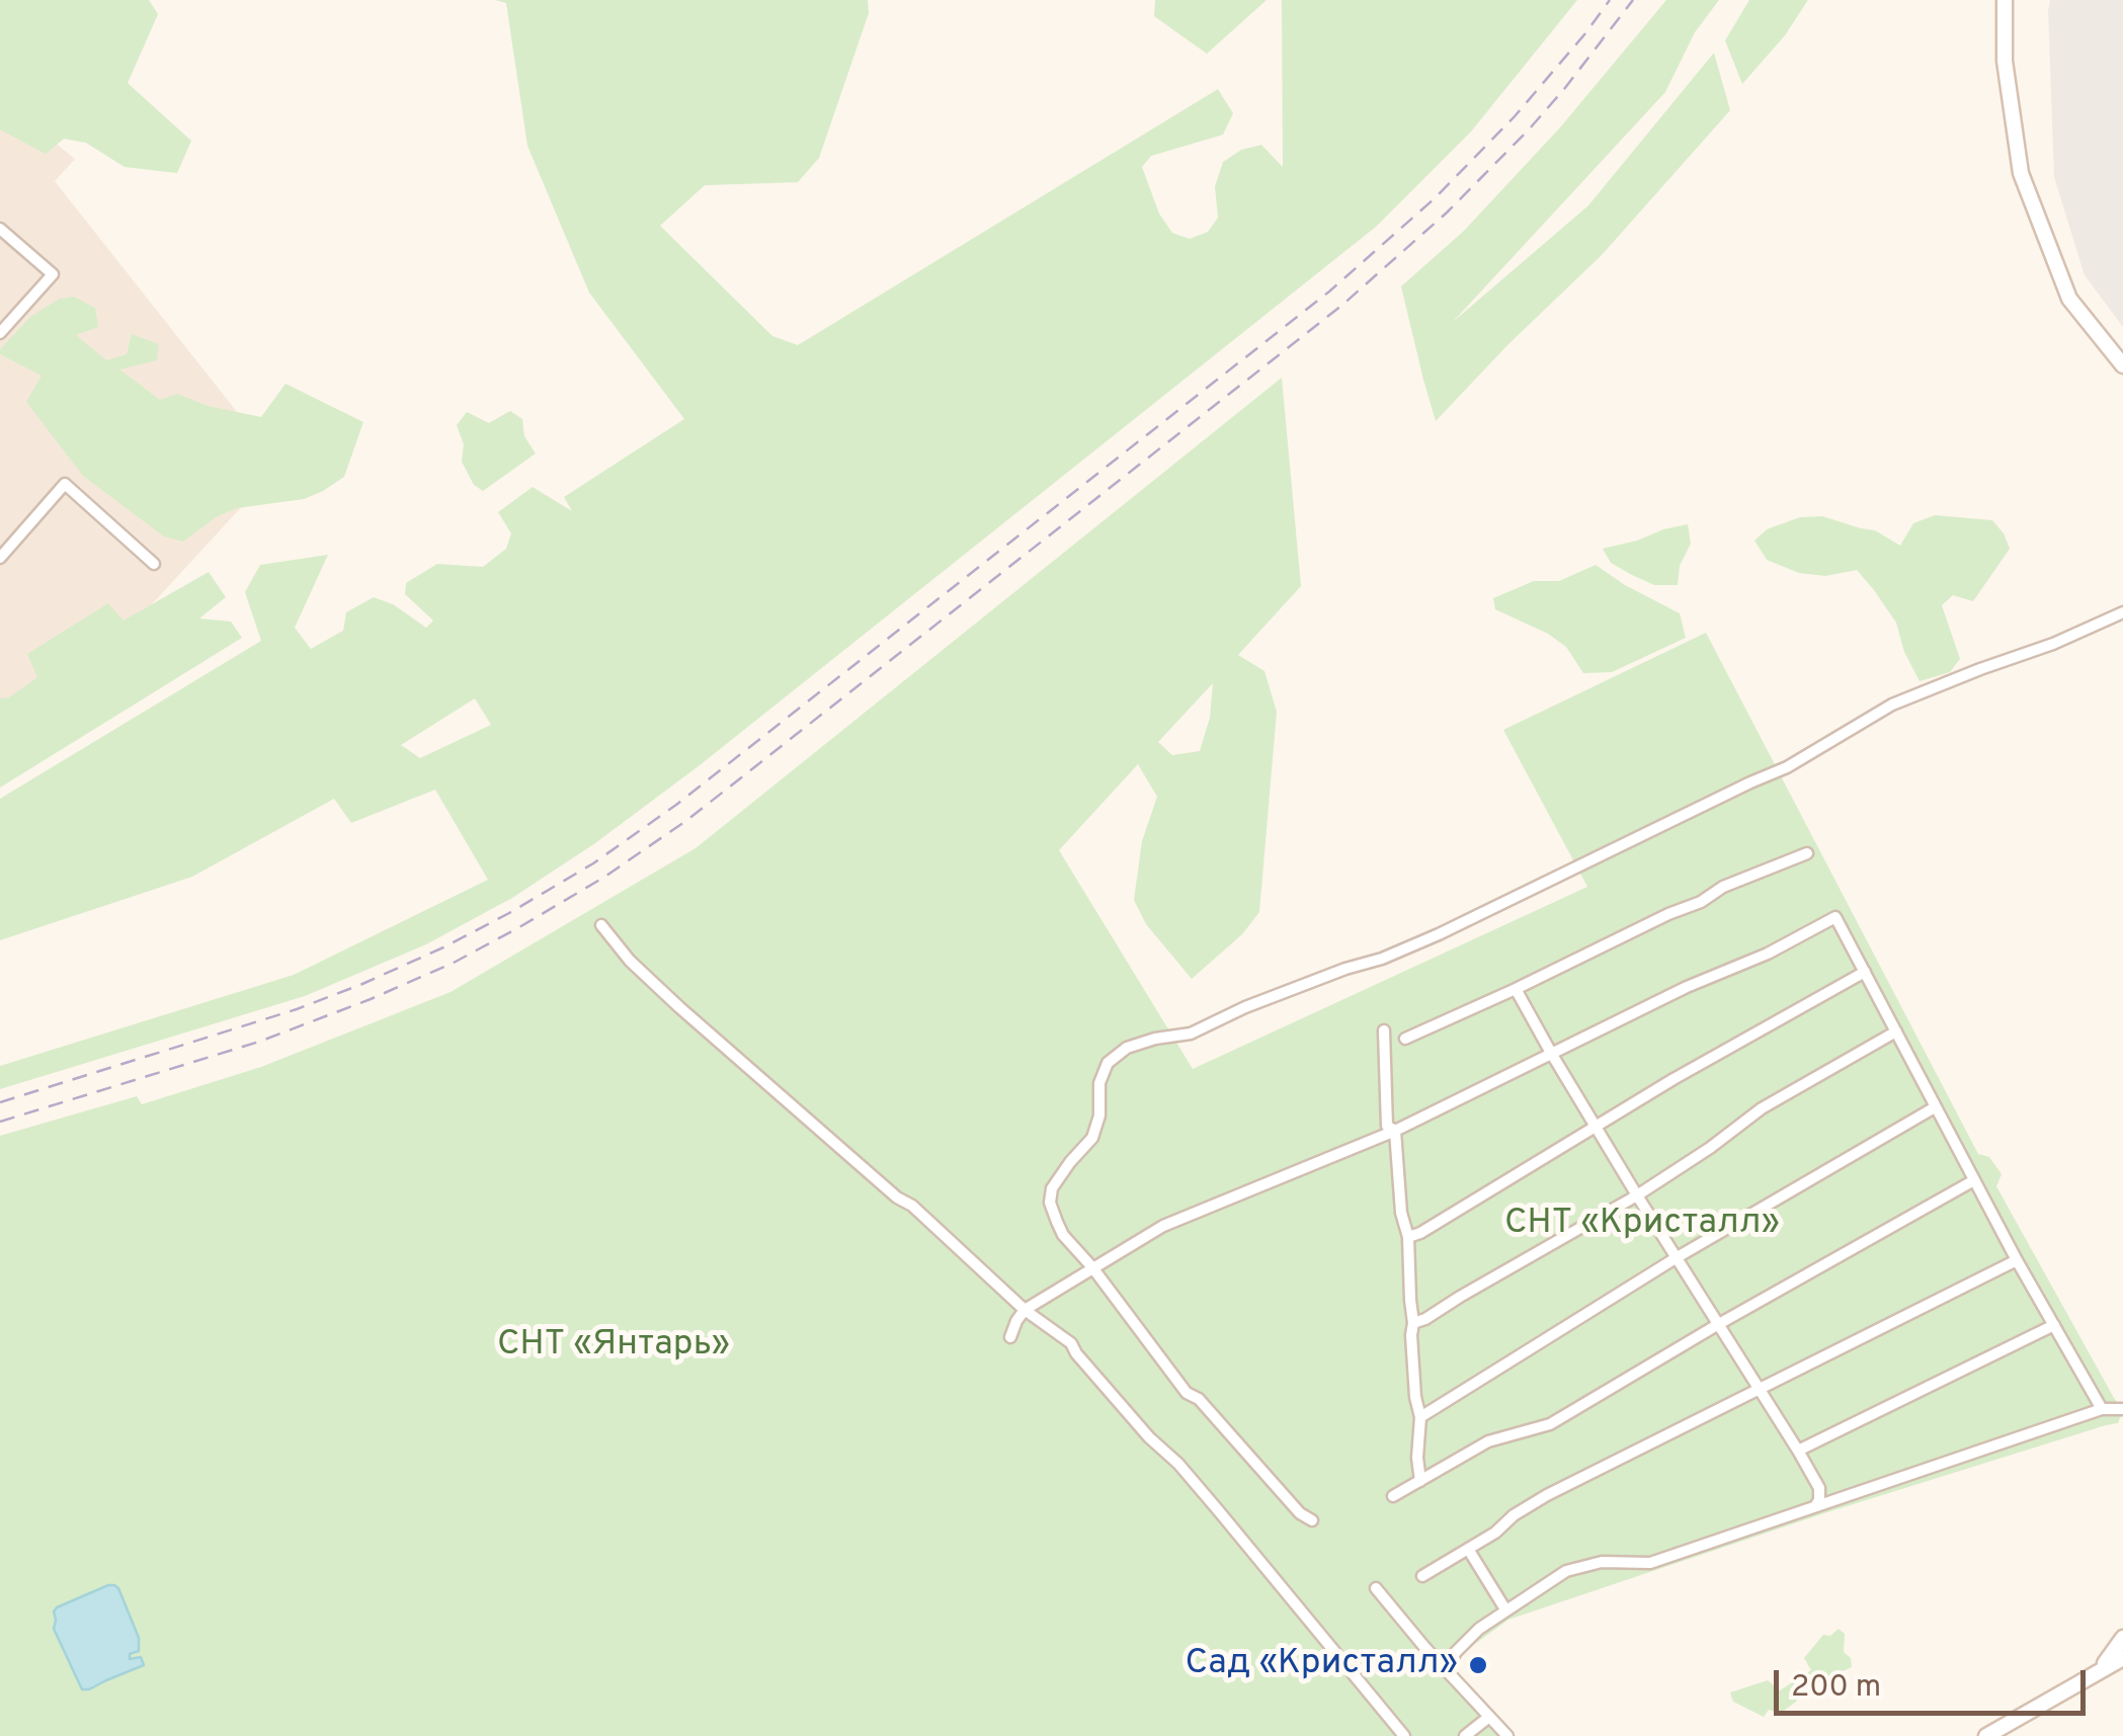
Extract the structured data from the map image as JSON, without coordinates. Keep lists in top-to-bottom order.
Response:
{
  "parks": ["СНТ «Кристалл»", "СНТ «Янтарь»"],
  "places": ["Сад «Кристалл»"],
  "scale_bar": "200 m"
}
